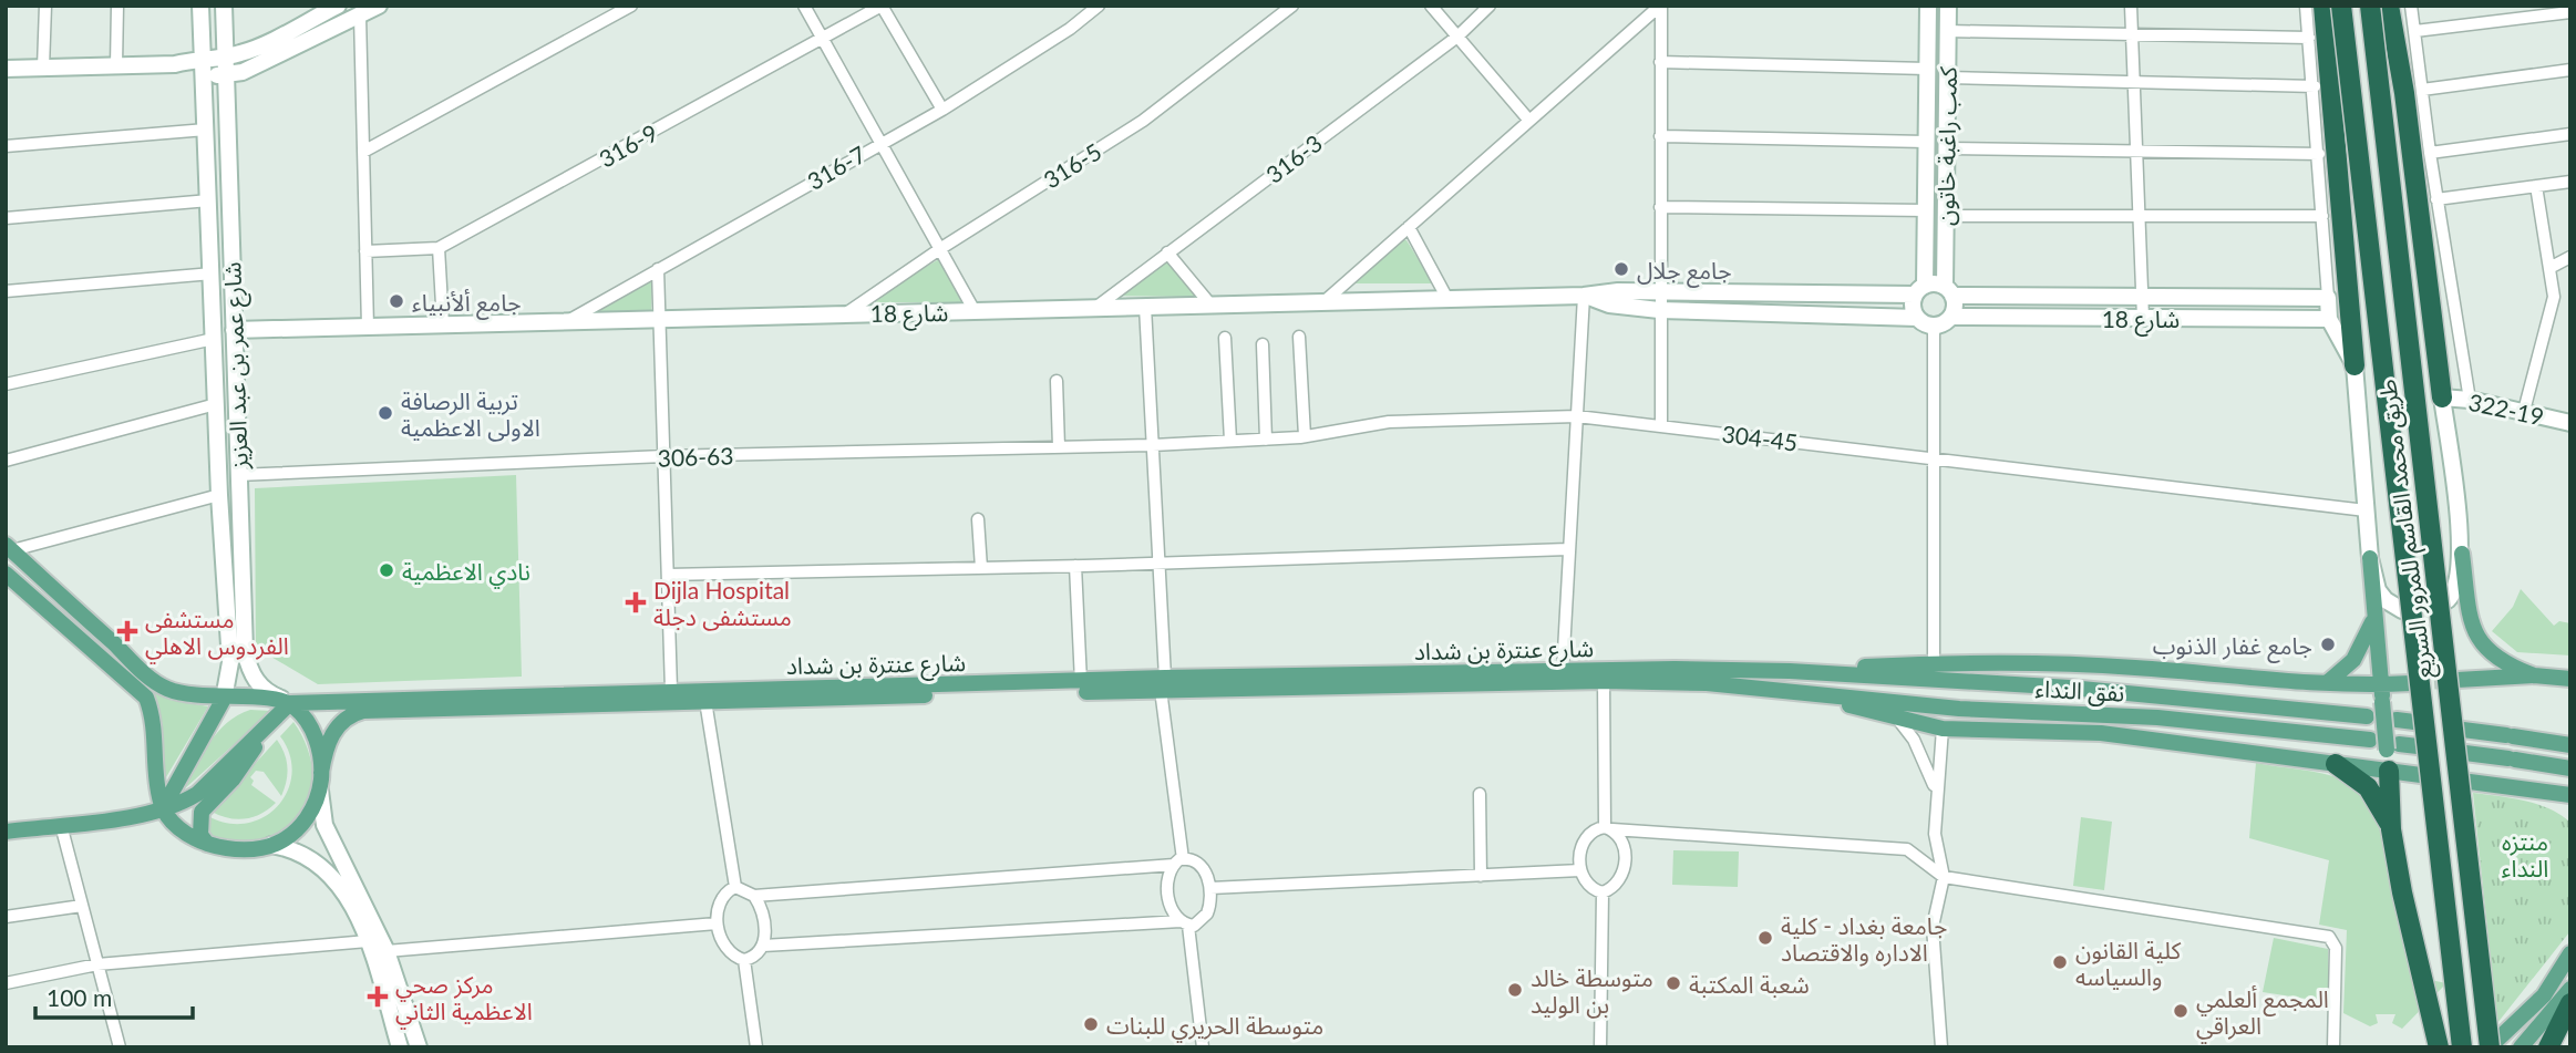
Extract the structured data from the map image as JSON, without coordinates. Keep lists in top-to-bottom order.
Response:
{
  "streets": {
    "highway": ["طريق محمد القاسم للمرور السريع"],
    "main road": ["شارع عنترة بن شداد", "نفق النداء"],
    "street": [
      "316-9",
      "كمب راغبة خاتون",
      "316-3",
      "316-5",
      "316-7",
      "شارع 18",
      "شارع عمر بن عبد العزيز",
      "322-19",
      "304-45",
      "306-63"
    ]
  },
  "crossings": [
    ["كمب راغبة خاتون", "شارع 18"],
    ["316-3", "شارع 18"],
    ["316-5", "شارع 18"],
    ["316-7", "شارع 18"],
    ["شارع 18", "شارع عمر بن عبد العزيز"],
    ["شارع عمر بن عبد العزيز", "306-63"],
    ["شارع عمر بن عبد العزيز", "شارع عنترة بن شداد"],
    ["304-45", "306-63"],
    ["شارع عنترة بن شداد", "نفق النداء"]
  ],
  "parks": ["منتزه النداء"],
  "places": {
    "other": [
      "جامع جلال",
      "جامع ألأنبياء",
      "تربية الرصافة الاولى الاعظمية",
      "نادي الاعظمية",
      "جامع غفار الذنوب",
      "جامعة بغداد - كلية الاداره والاقتصاد",
      "كلية القانون والسياسه",
      "شعبة المكتبة",
      "متوسطة خالد بن الوليد",
      "المجمع ألعلمي العراقي",
      "متوسطة الحريري للبنات"
    ],
    "health": ["Dijla Hospital مستشفى دجلة", "مستشفى الفردوس الاهلي", "مركز صحي الاعظمية الثاني"]
  },
  "scale_bar": "100 m"
}
